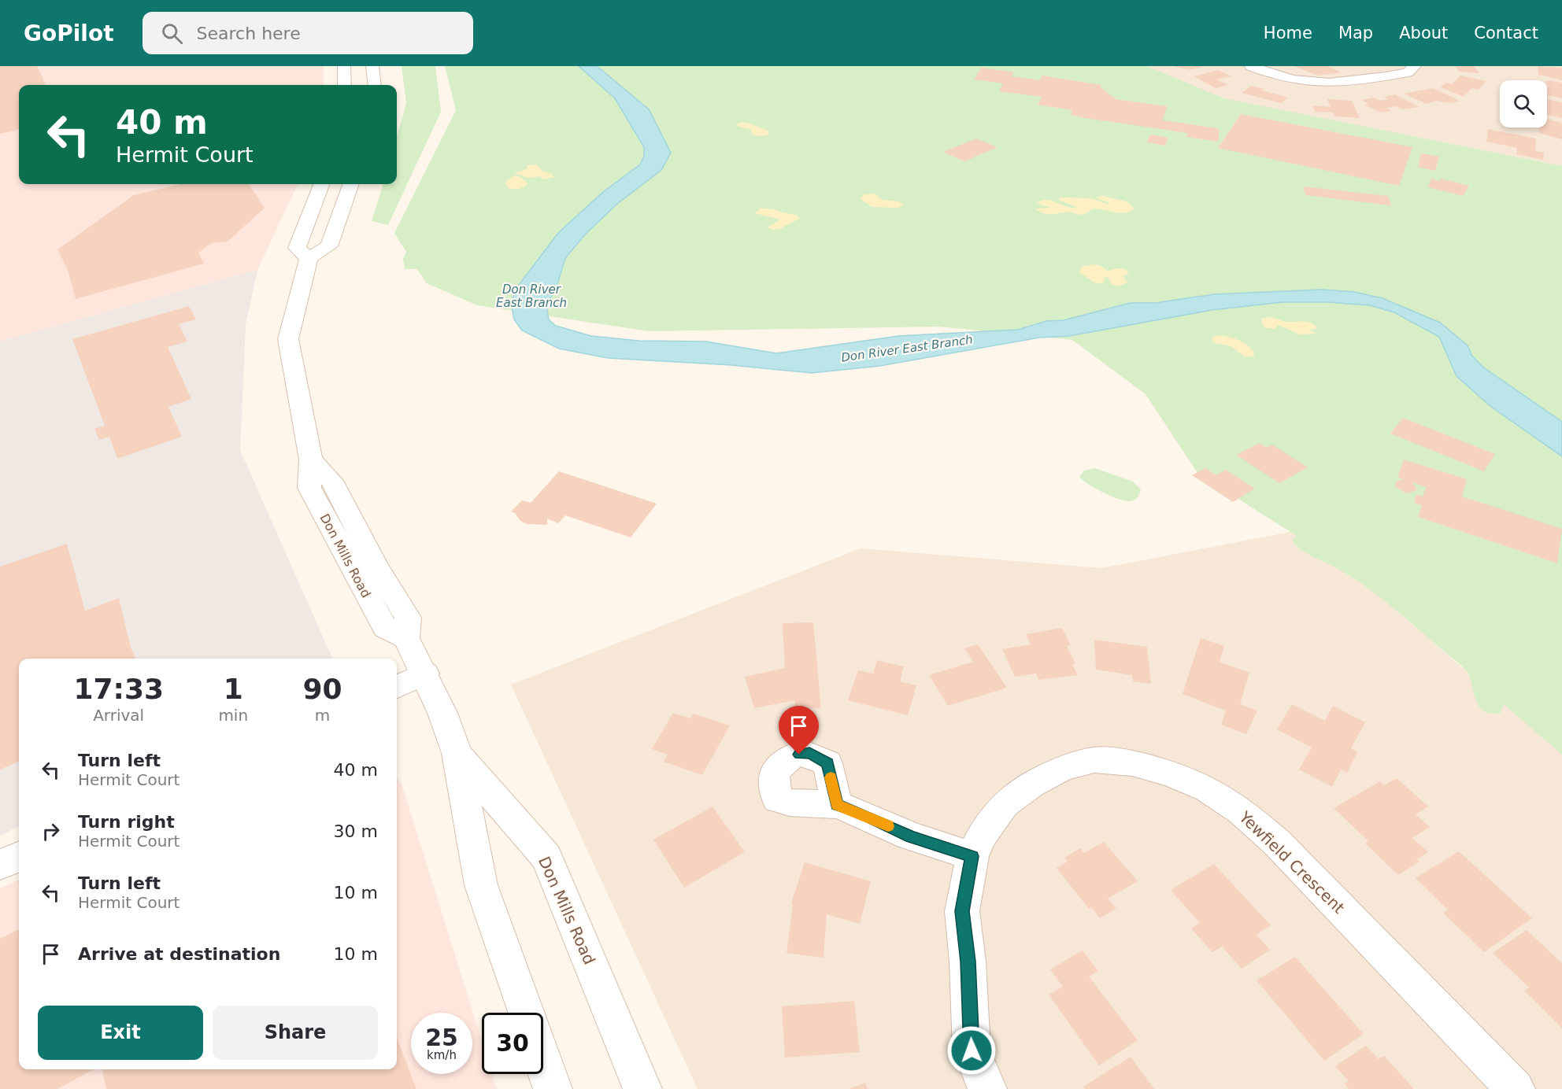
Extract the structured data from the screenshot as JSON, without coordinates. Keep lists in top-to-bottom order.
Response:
{
  "streets": {
    "main road": ["Don Mills Road", "Yewfield Crescent"]
  },
  "water": ["Don River East Branch"],
  "page": {
    "header": "GoPilot",
    "search": "Search here",
    "nav": [
      "Home",
      "Map",
      "About",
      "Contact"
    ],
    "turn": ["40 m", "Hermit Court"],
    "eta": [
      "17:33",
      "Arrival",
      "1",
      "min",
      "90",
      "m"
    ],
    "list": [
      {
        "name": "Turn left",
        "note": "Hermit Court",
        "value": "40 m"
      },
      {
        "name": "Turn right",
        "note": "Hermit Court",
        "value": "30 m"
      },
      {
        "name": "Turn left",
        "note": "Hermit Court",
        "value": "10 m"
      },
      {
        "name": "Arrive at destination",
        "value": "10 m"
      }
    ],
    "buttons": ["Exit", "Share"],
    "speed": "25 km/h",
    "limit": "30"
  }
}
